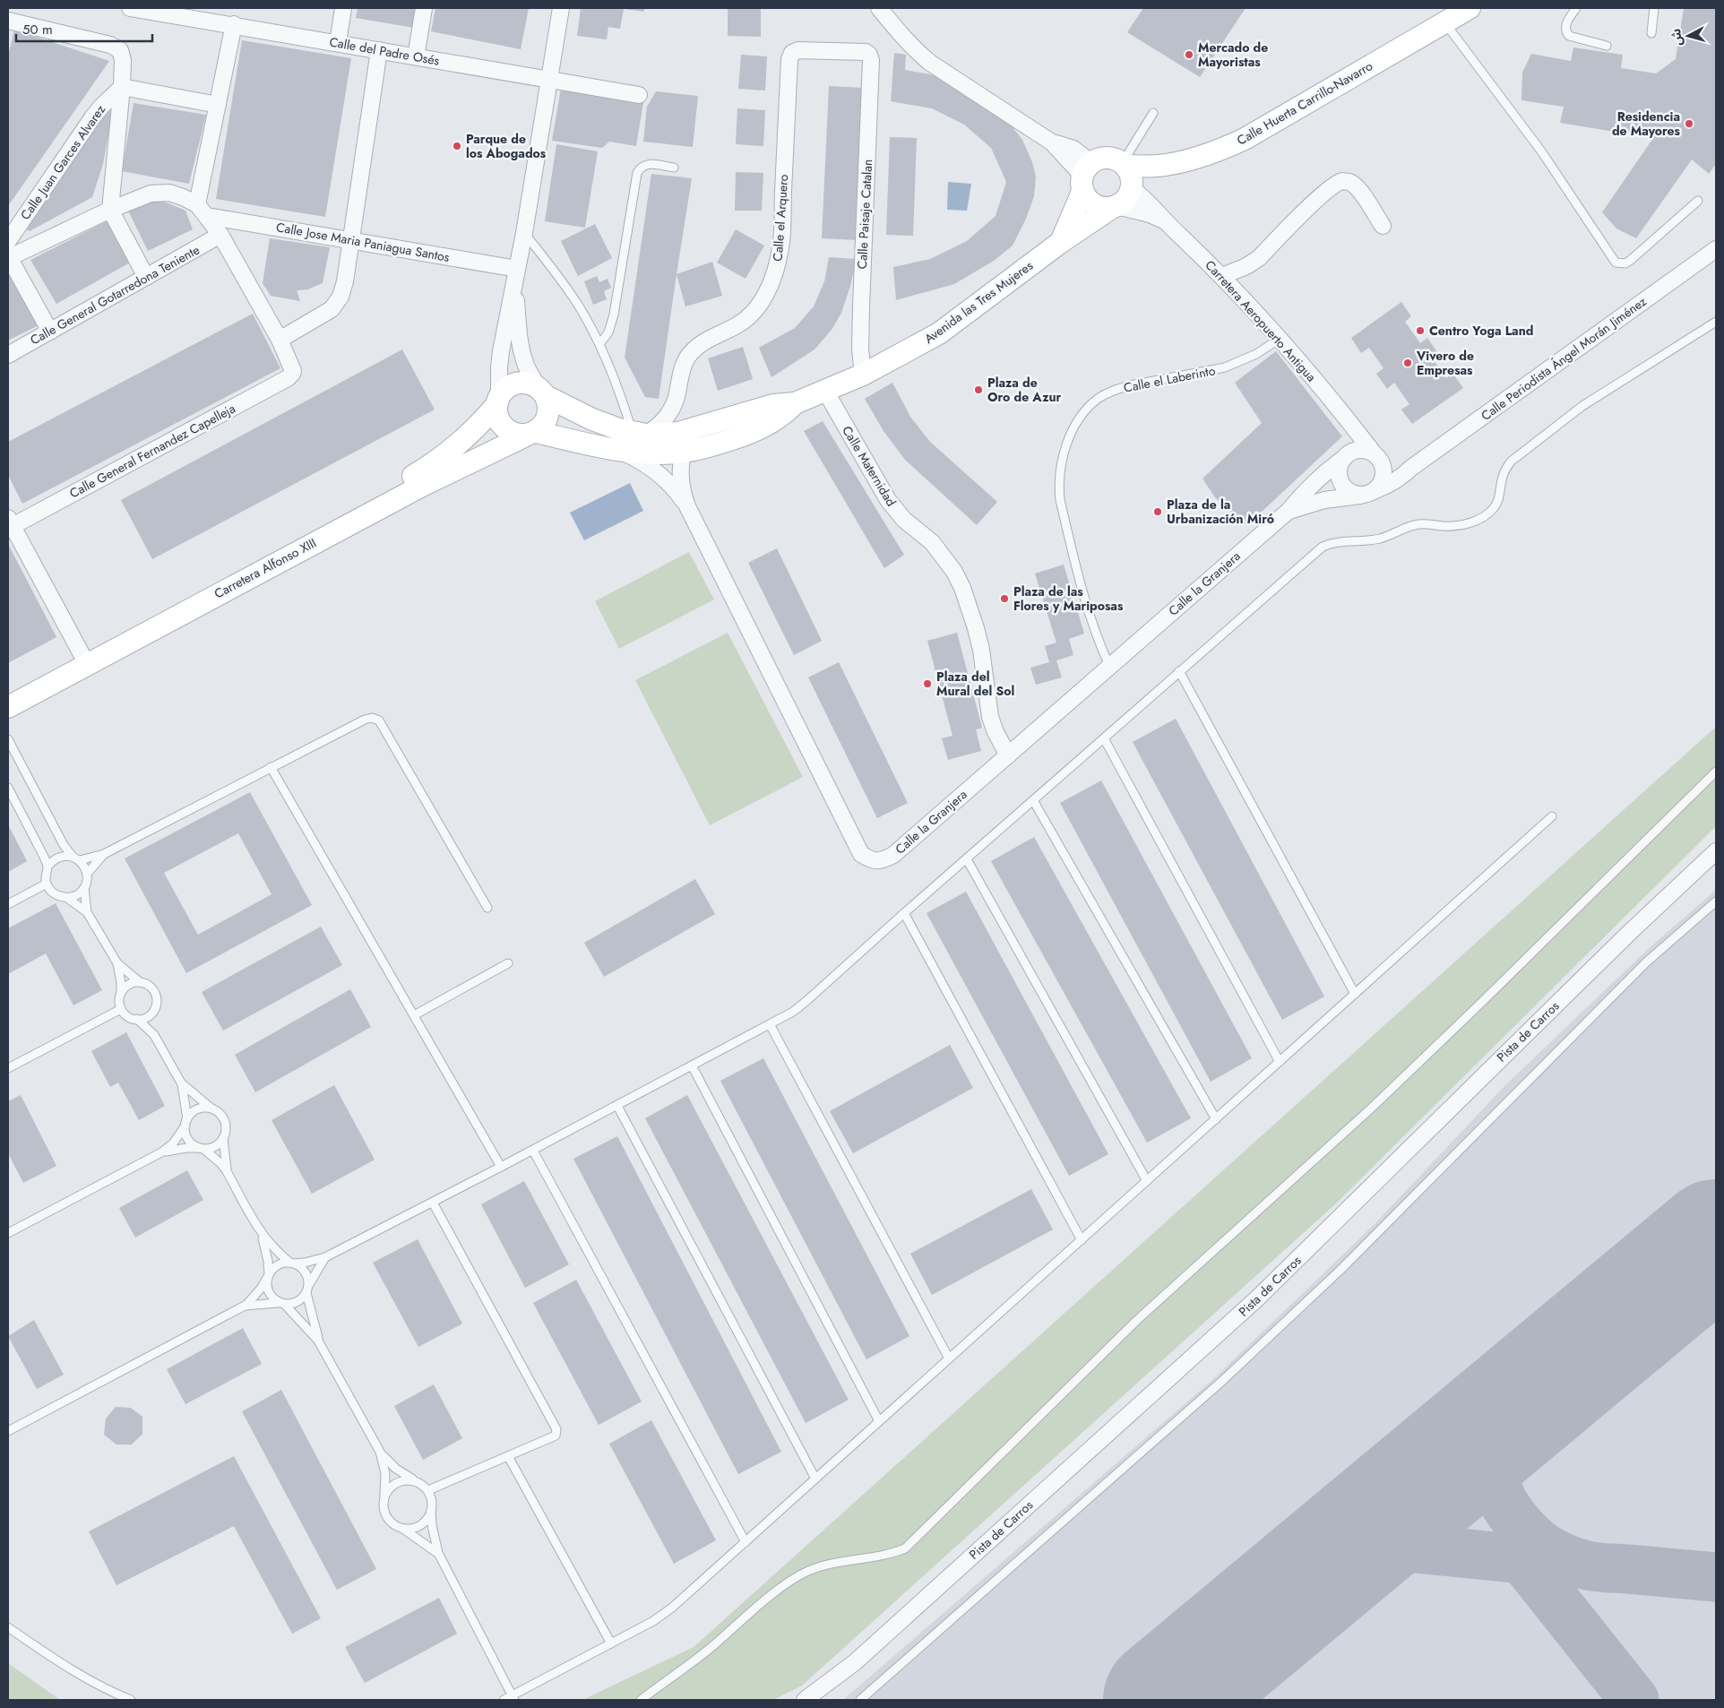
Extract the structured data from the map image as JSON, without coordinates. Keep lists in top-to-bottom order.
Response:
{
  "streets": {
    "street": [
      "Calle del Padre Osés",
      "Calle Huerta Carrillo-Navarro",
      "Calle Juan Garces Alvarez",
      "Calle Paisaje Catalan",
      "Calle el Arquero",
      "Calle Jose Maria Paniagua Santos",
      "Calle General Gotarredona Teniente",
      "Avenida las Tres Mujeres",
      "Carretera Aeropuerto Antigua",
      "Calle Periodista Ángel Morán Jiménez",
      "Calle General Fernandez Capelleja",
      "Calle Maternidad",
      "Carretera Alfonso XIII",
      "Calle la Granjera",
      "Pista de Carros"
    ],
    "lane": ["Calle el Laberinto"]
  },
  "crossings": [
    ["Calle Huerta Carrillo-Navarro", "Avenida las Tres Mujeres"],
    ["Calle Huerta Carrillo-Navarro", "Carretera Aeropuerto Antigua"],
    ["Calle Paisaje Catalan", "Calle el Arquero"],
    ["Calle Paisaje Catalan", "Avenida las Tres Mujeres"],
    ["Calle el Arquero", "Avenida las Tres Mujeres"],
    ["Avenida las Tres Mujeres", "Carretera Aeropuerto Antigua"],
    ["Avenida las Tres Mujeres", "Calle Maternidad"],
    ["Avenida las Tres Mujeres", "Carretera Alfonso XIII"],
    ["Avenida las Tres Mujeres", "Calle la Granjera"],
    ["Carretera Aeropuerto Antigua", "Calle Periodista Ángel Morán Jiménez"],
    ["Carretera Aeropuerto Antigua", "Calle el Laberinto"],
    ["Carretera Aeropuerto Antigua", "Calle la Granjera"],
    ["Calle Periodista Ángel Morán Jiménez", "Calle la Granjera"],
    ["Calle el Laberinto", "Calle la Granjera"],
    ["Calle Maternidad", "Calle la Granjera"]
  ],
  "places": [
    "Mercado de Mayoristas",
    "Residencia de Mayores",
    "Parque de los Abogados",
    "Centro Yoga Land",
    "Vivero de Empresas",
    "Plaza de Oro de Azur",
    "Plaza de la Urbanización Miró",
    "Plaza de las Flores y Mariposas",
    "Plaza del Mural del Sol"
  ],
  "scale_bar": "50 m",
  "north": "left"
}
